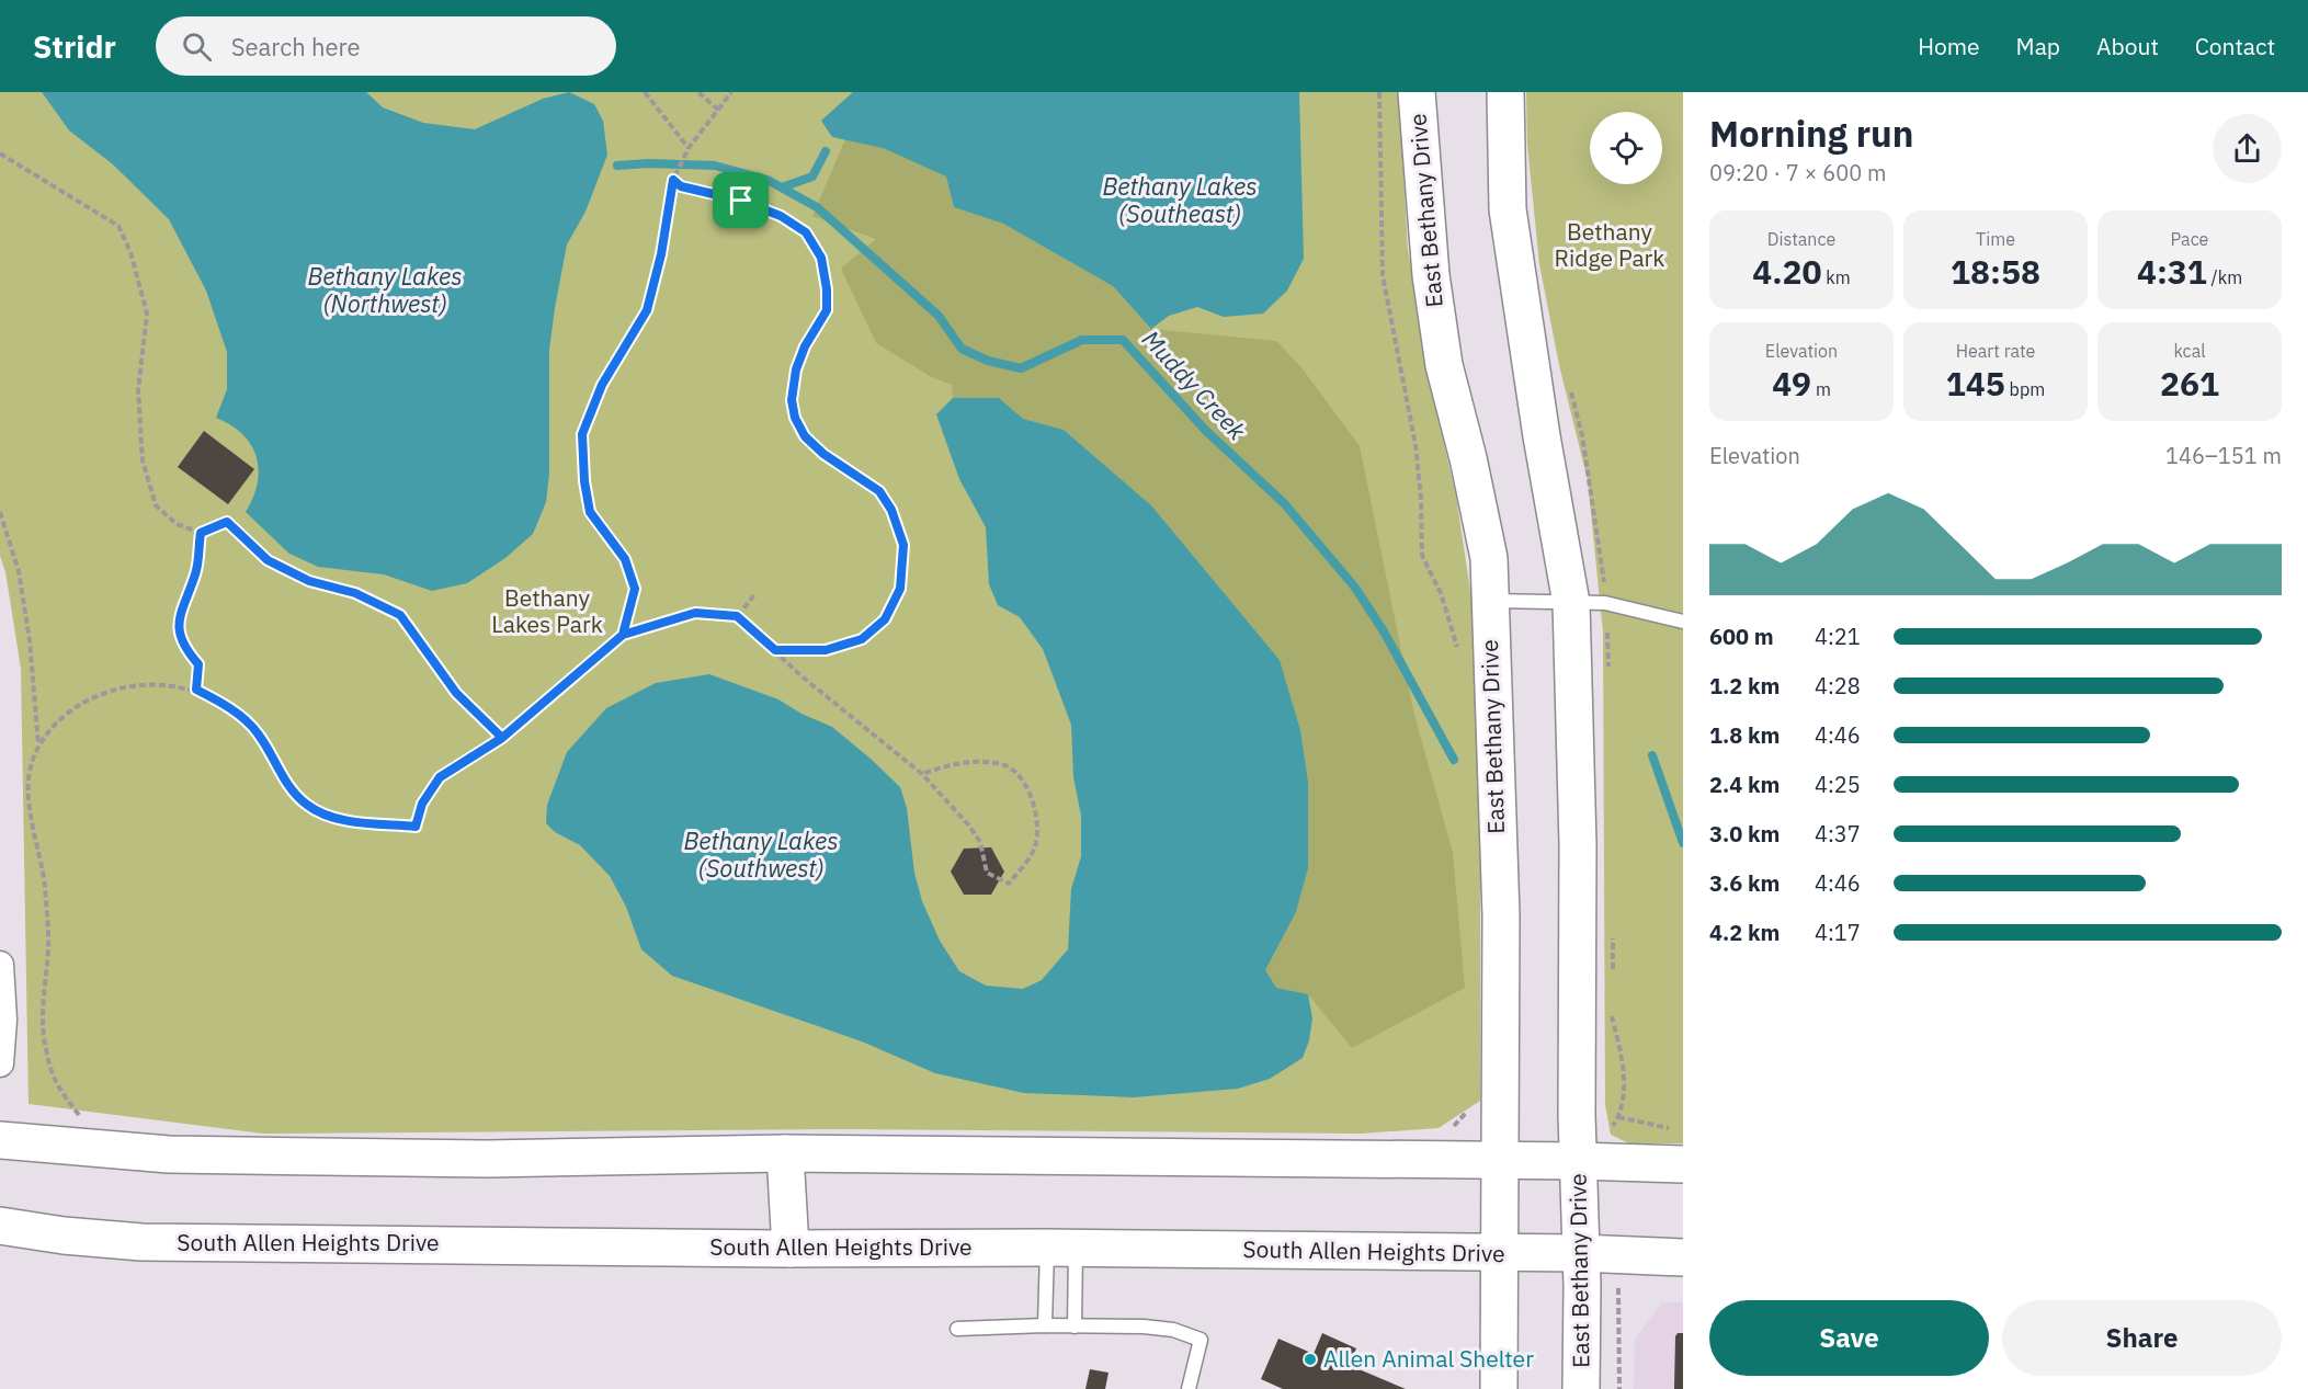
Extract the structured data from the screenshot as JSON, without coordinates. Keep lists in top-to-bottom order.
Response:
{
  "streets": {
    "main road": ["East Bethany Drive", "South Allen Heights Drive"]
  },
  "crossings": [
    ["East Bethany Drive", "South Allen Heights Drive"]
  ],
  "water": [
    "Bethany Lakes (Southeast)",
    "Bethany Lakes (Northwest)",
    "Muddy Creek",
    "Bethany Lakes (Southwest)"
  ],
  "parks": ["Bethany Ridge Park", "Bethany Lakes Park"],
  "places": ["Allen Animal Shelter"],
  "page": {
    "header": "Stridr",
    "search": "Search here",
    "nav": [
      "Home",
      "Map",
      "About",
      "Contact"
    ],
    "heading": ["Morning run", "09:20 · 7 × 600 m"],
    "stats": [
      ["Distance", "4.20 km"],
      ["Time", "18:58"],
      ["Pace", "4:31 /km"],
      ["Elevation", "49 m"],
      ["Heart rate", "145 bpm"],
      ["kcal", "261"]
    ],
    "chart": ["Elevation", "146–151 m"],
    "list": [
      {
        "name": "600 m",
        "note": "4:21"
      },
      {
        "name": "1.2 km",
        "note": "4:28"
      },
      {
        "name": "1.8 km",
        "note": "4:46"
      },
      {
        "name": "2.4 km",
        "note": "4:25"
      },
      {
        "name": "3.0 km",
        "note": "4:37"
      },
      {
        "name": "3.6 km",
        "note": "4:46"
      },
      {
        "name": "4.2 km",
        "note": "4:17"
      }
    ],
    "buttons": ["Save", "Share"]
  }
}
